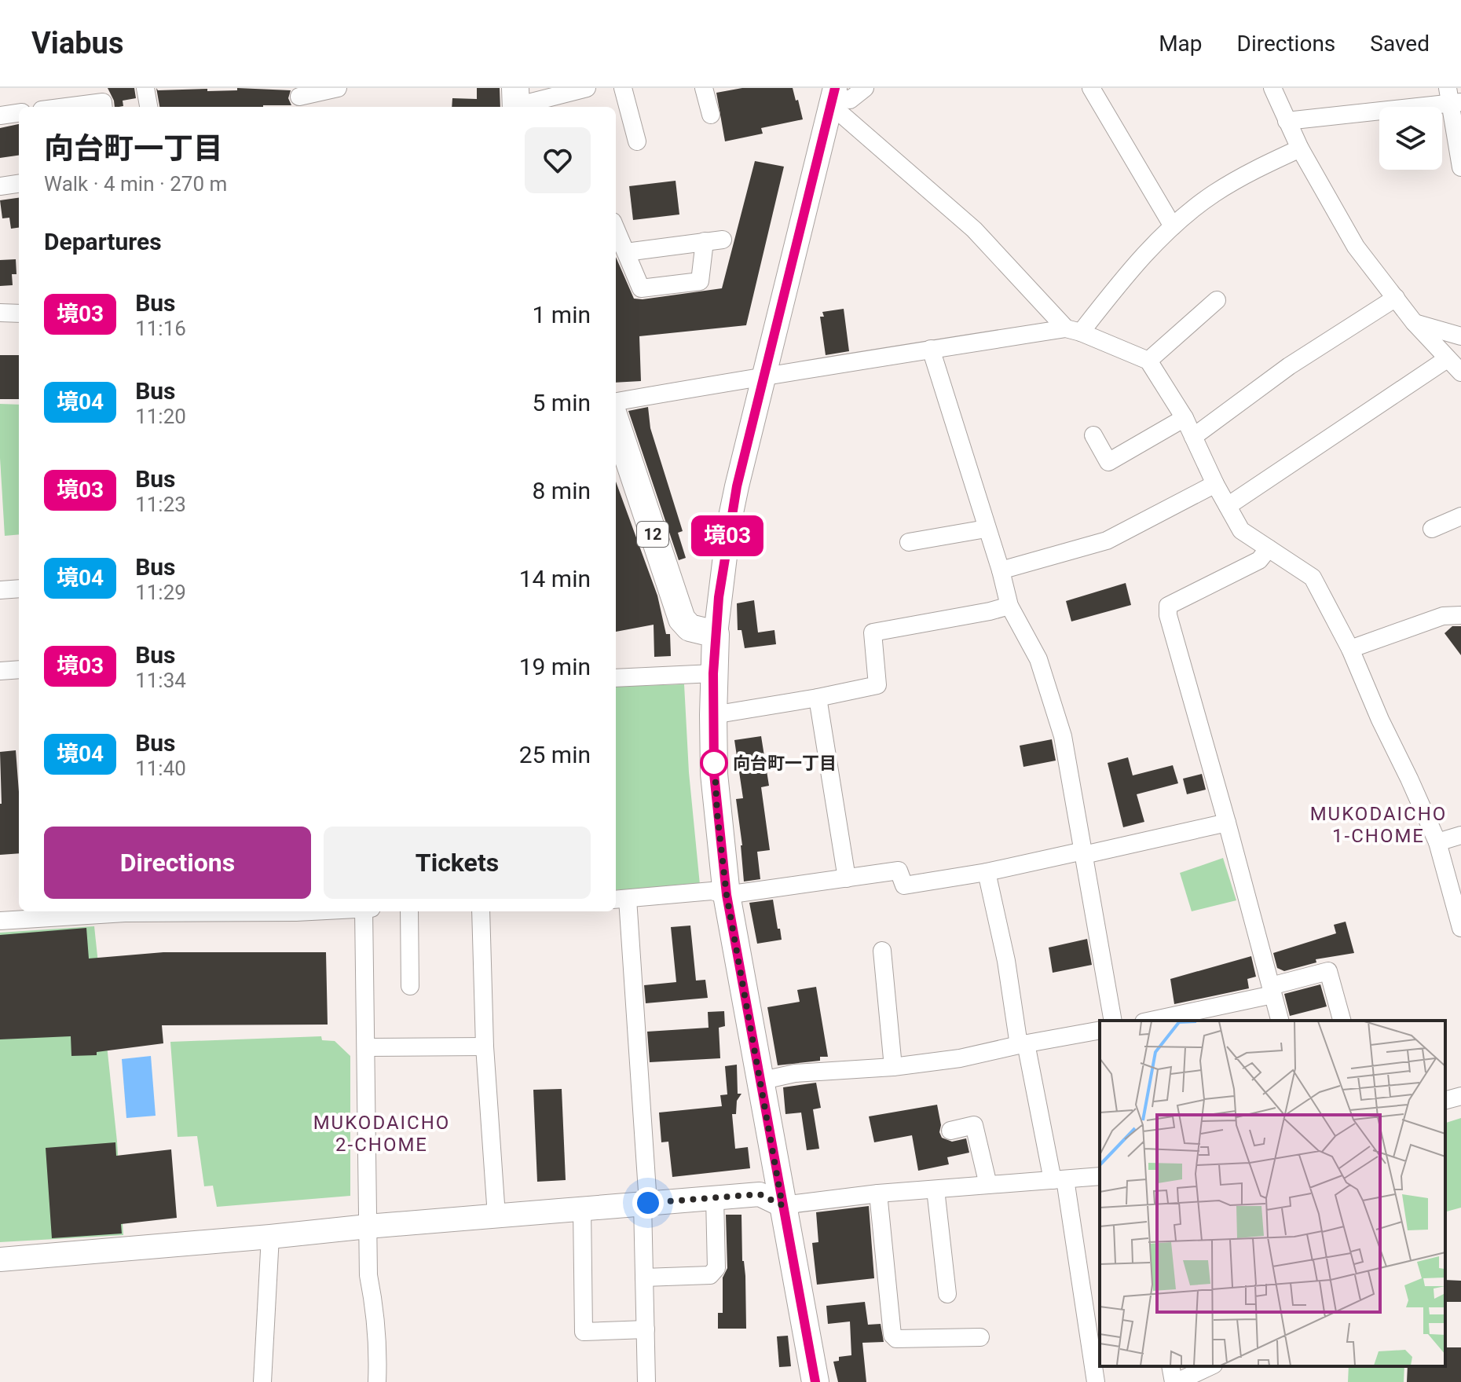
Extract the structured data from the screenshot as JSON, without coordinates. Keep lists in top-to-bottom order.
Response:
{
  "streets": {
    "main road": ["12"]
  },
  "districts": ["MUKODAICHO 1-CHOME", "MUKODAICHO 2-CHOME"],
  "places": ["向台町一丁目"],
  "lines": ["bus line 境03"],
  "page": {
    "header": "Viabus",
    "nav": ["Map", "Directions", "Saved"],
    "on_map": "境03",
    "heading": [
      ["向台町一丁目", "Walk · 4 min · 270 m"],
      "Departures"
    ],
    "list": [
      {
        "mark": "境03",
        "name": "Bus",
        "note": "11:16",
        "value": "1 min"
      },
      {
        "mark": "境04",
        "name": "Bus",
        "note": "11:20",
        "value": "5 min"
      },
      {
        "mark": "境03",
        "name": "Bus",
        "note": "11:23",
        "value": "8 min"
      },
      {
        "mark": "境04",
        "name": "Bus",
        "note": "11:29",
        "value": "14 min"
      },
      {
        "mark": "境03",
        "name": "Bus",
        "note": "11:34",
        "value": "19 min"
      },
      {
        "mark": "境04",
        "name": "Bus",
        "note": "11:40",
        "value": "25 min"
      }
    ],
    "buttons": ["Directions", "Tickets"]
  }
}
